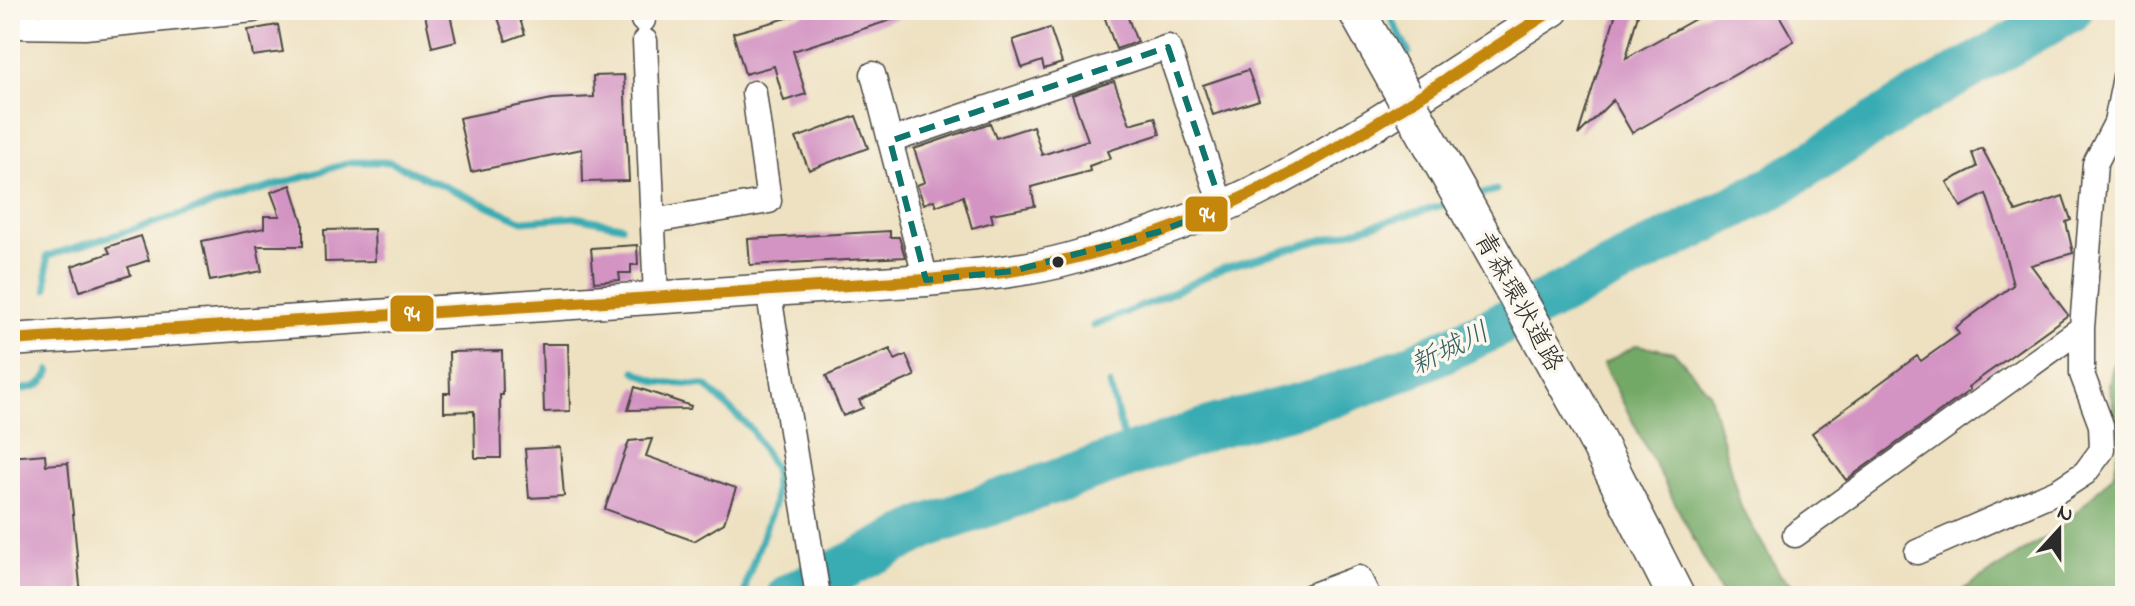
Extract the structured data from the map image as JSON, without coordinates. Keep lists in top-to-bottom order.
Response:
{
  "streets": {
    "highway": ["青森環状道路"]
  },
  "water": ["新城川"],
  "lines": ["transit line 94"],
  "north": "top"
}
